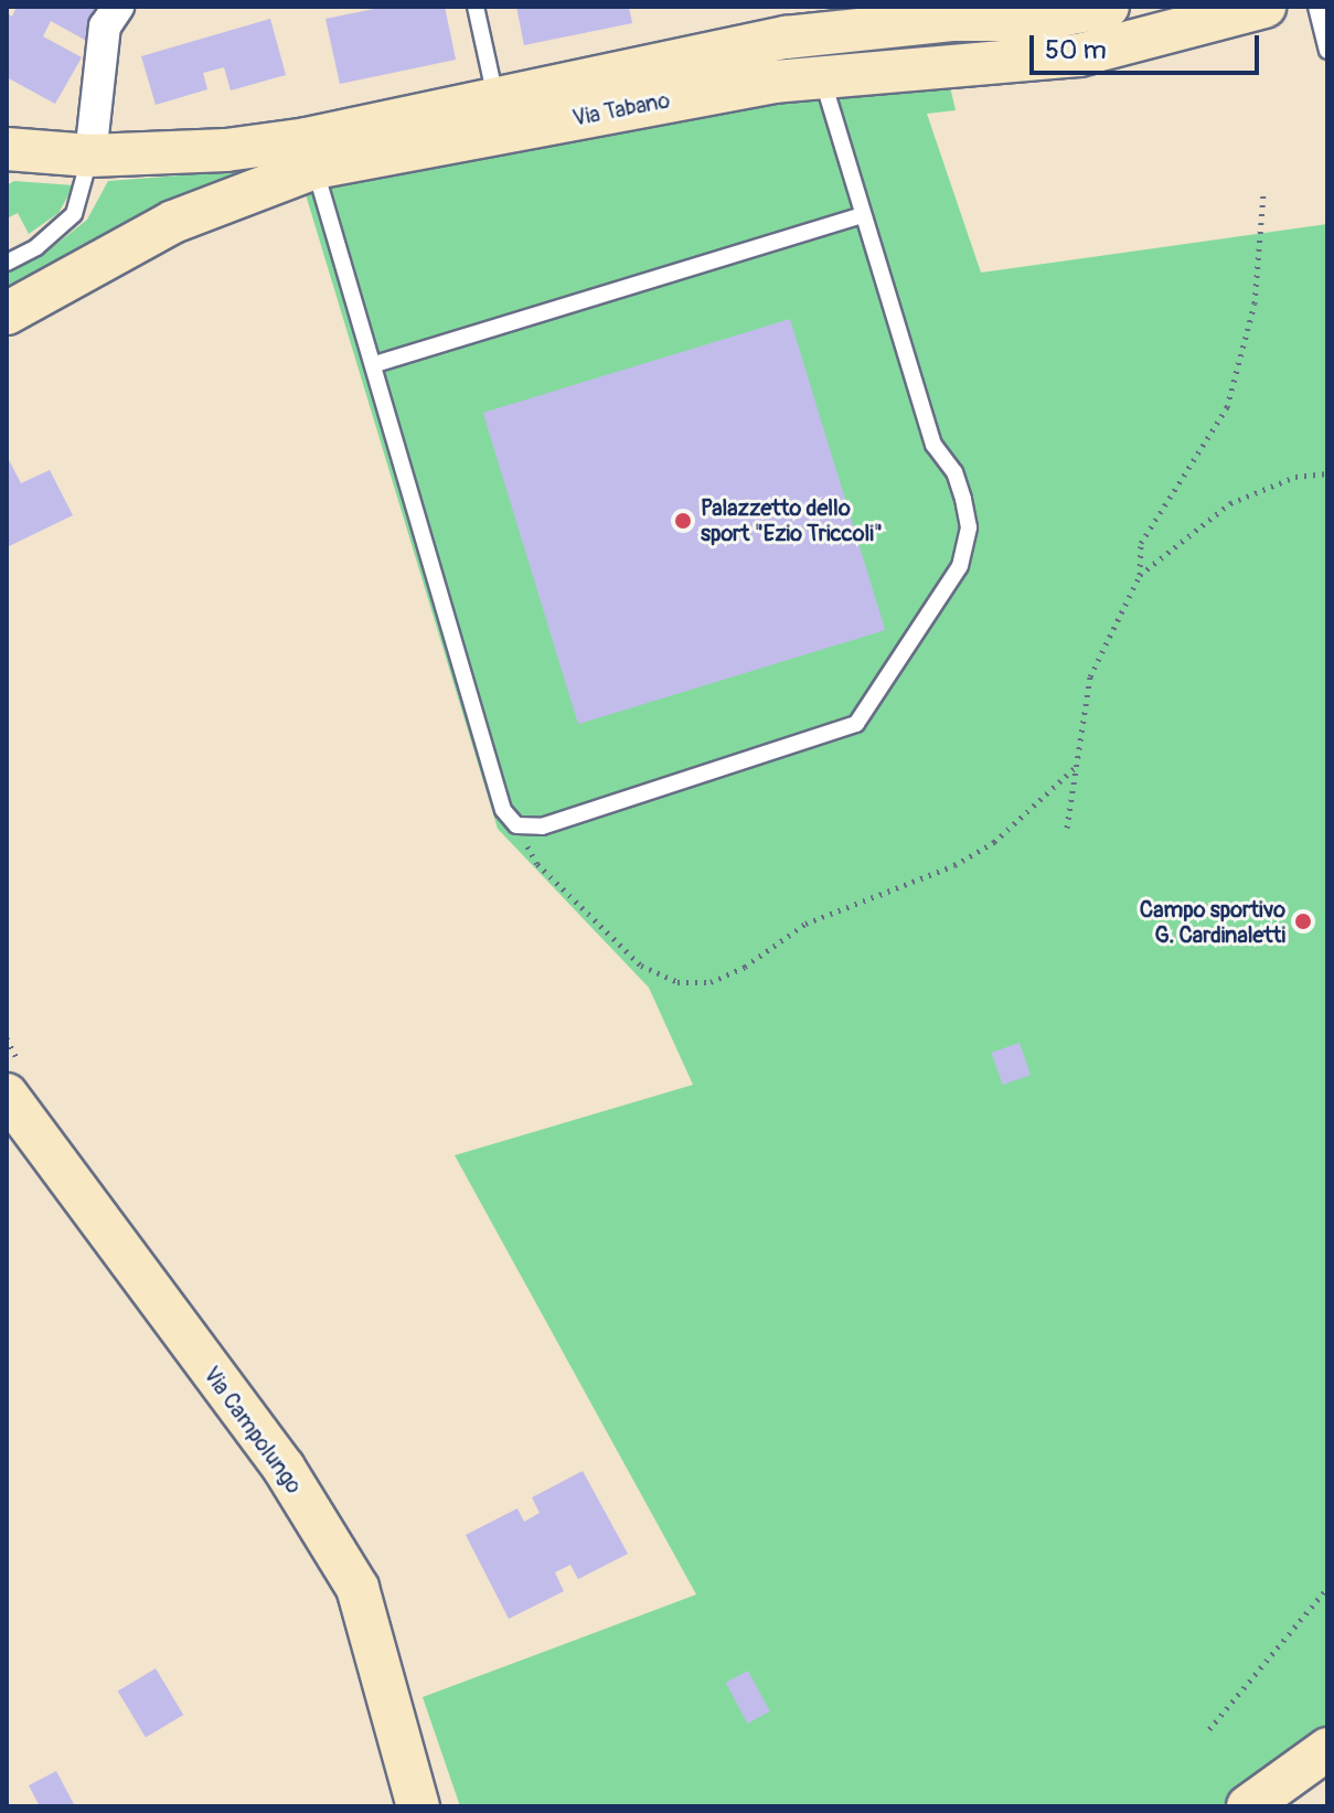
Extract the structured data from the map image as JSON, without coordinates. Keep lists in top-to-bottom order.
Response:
{
  "streets": {
    "street": ["Via Tabano", "Via Campolungo"]
  },
  "places": ["Palazzetto dello sport \"Ezio Triccoli\"", "Campo sportivo G. Cardinaletti"],
  "scale_bar": "50 m"
}
